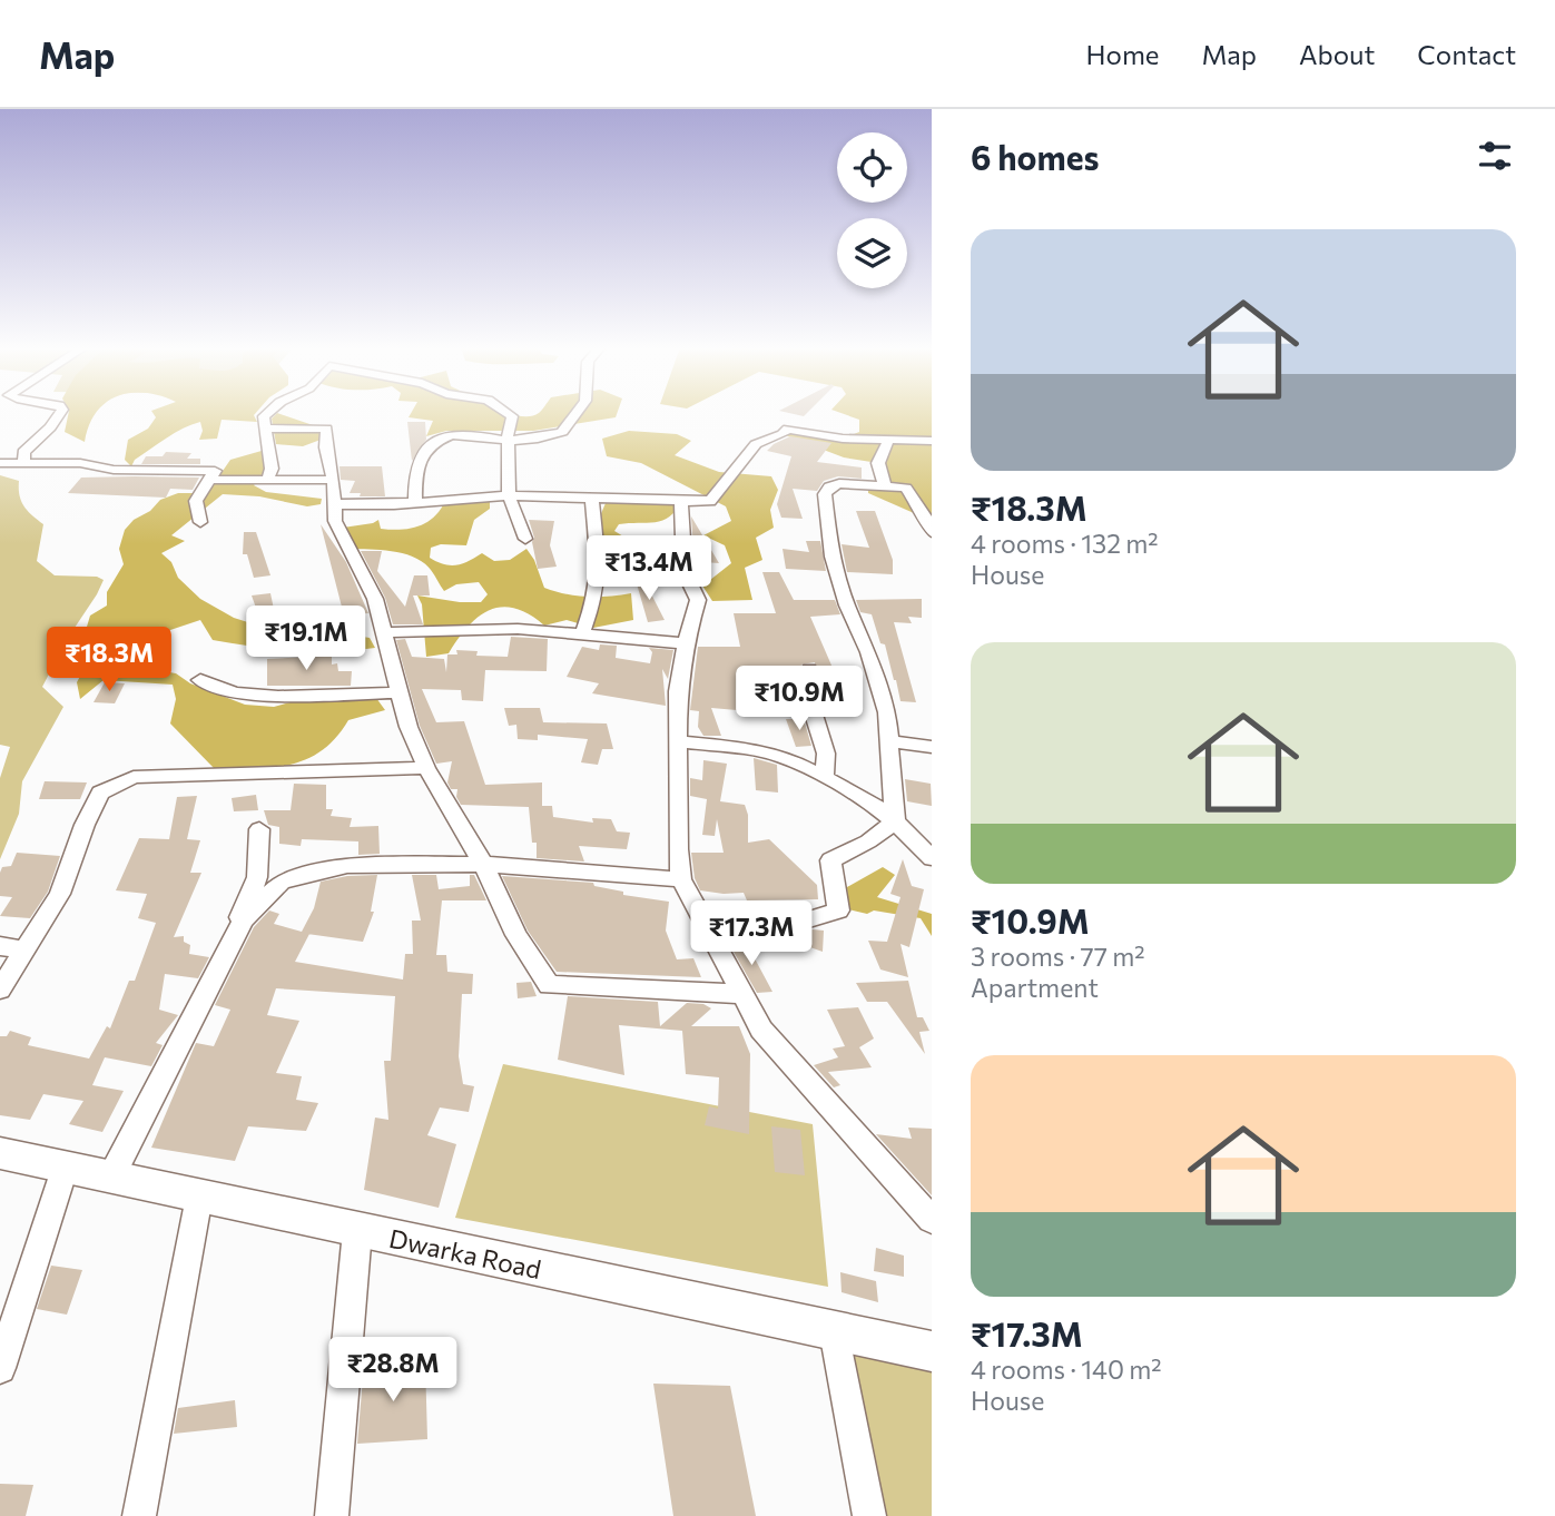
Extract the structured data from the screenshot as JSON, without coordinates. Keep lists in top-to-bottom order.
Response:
{
  "streets": {
    "street": ["Dwarka Road"]
  },
  "page": {
    "header": "Map",
    "nav": [
      "Home",
      "Map",
      "About",
      "Contact"
    ],
    "heading": "6 homes",
    "list": [
      {
        "name": "₹18.3M",
        "note": "4 rooms · 132 m² · House"
      },
      {
        "name": "₹10.9M",
        "note": "3 rooms · 77 m² · Apartment"
      },
      {
        "name": "₹17.3M",
        "note": "4 rooms · 140 m² · House"
      }
    ],
    "price": [
      "₹13.4M",
      "₹19.1M",
      "₹18.3M",
      "₹10.9M",
      "₹17.3M",
      "₹28.8M"
    ]
  }
}
